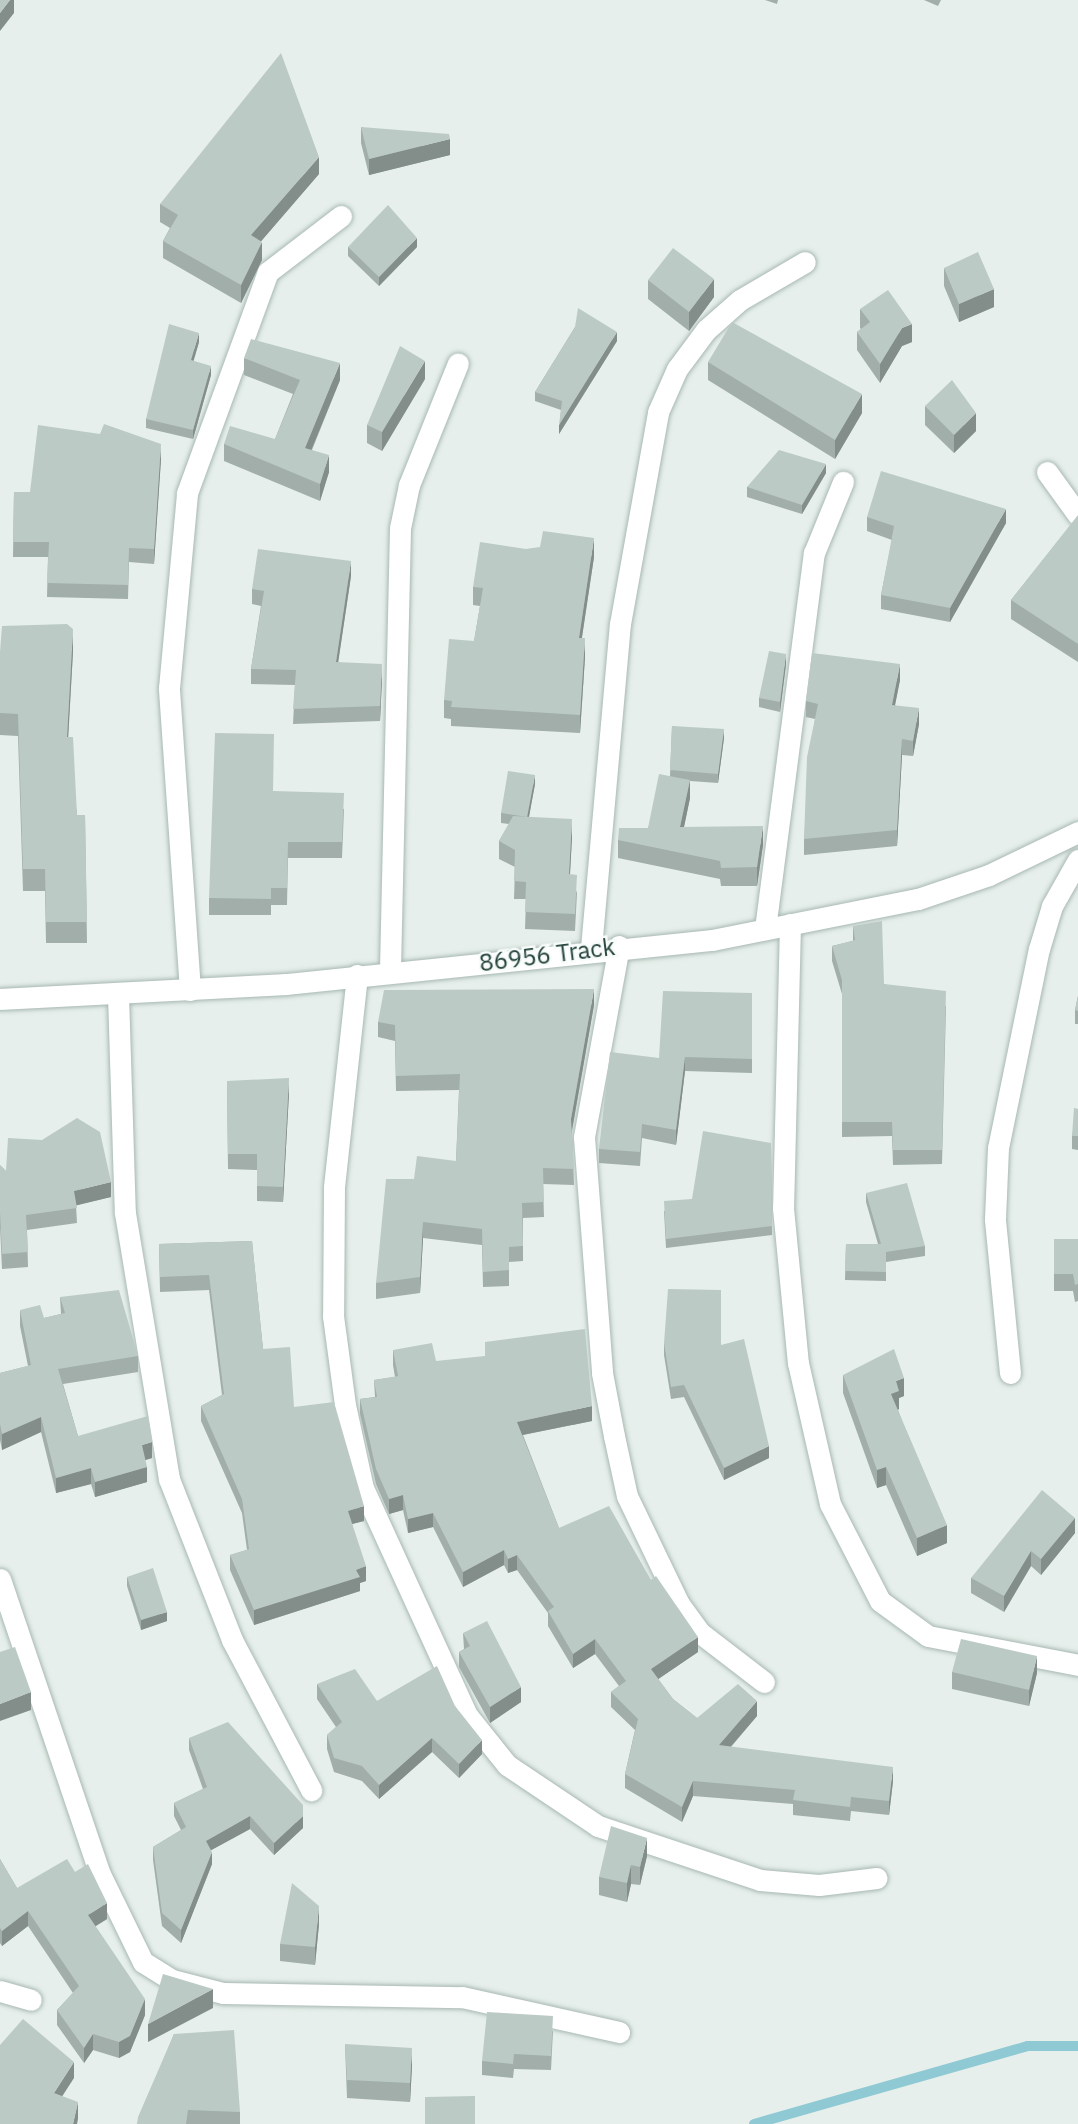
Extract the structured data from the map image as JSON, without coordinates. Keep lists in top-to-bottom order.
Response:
{
  "streets": {
    "street": ["86956 Track"]
  }
}
